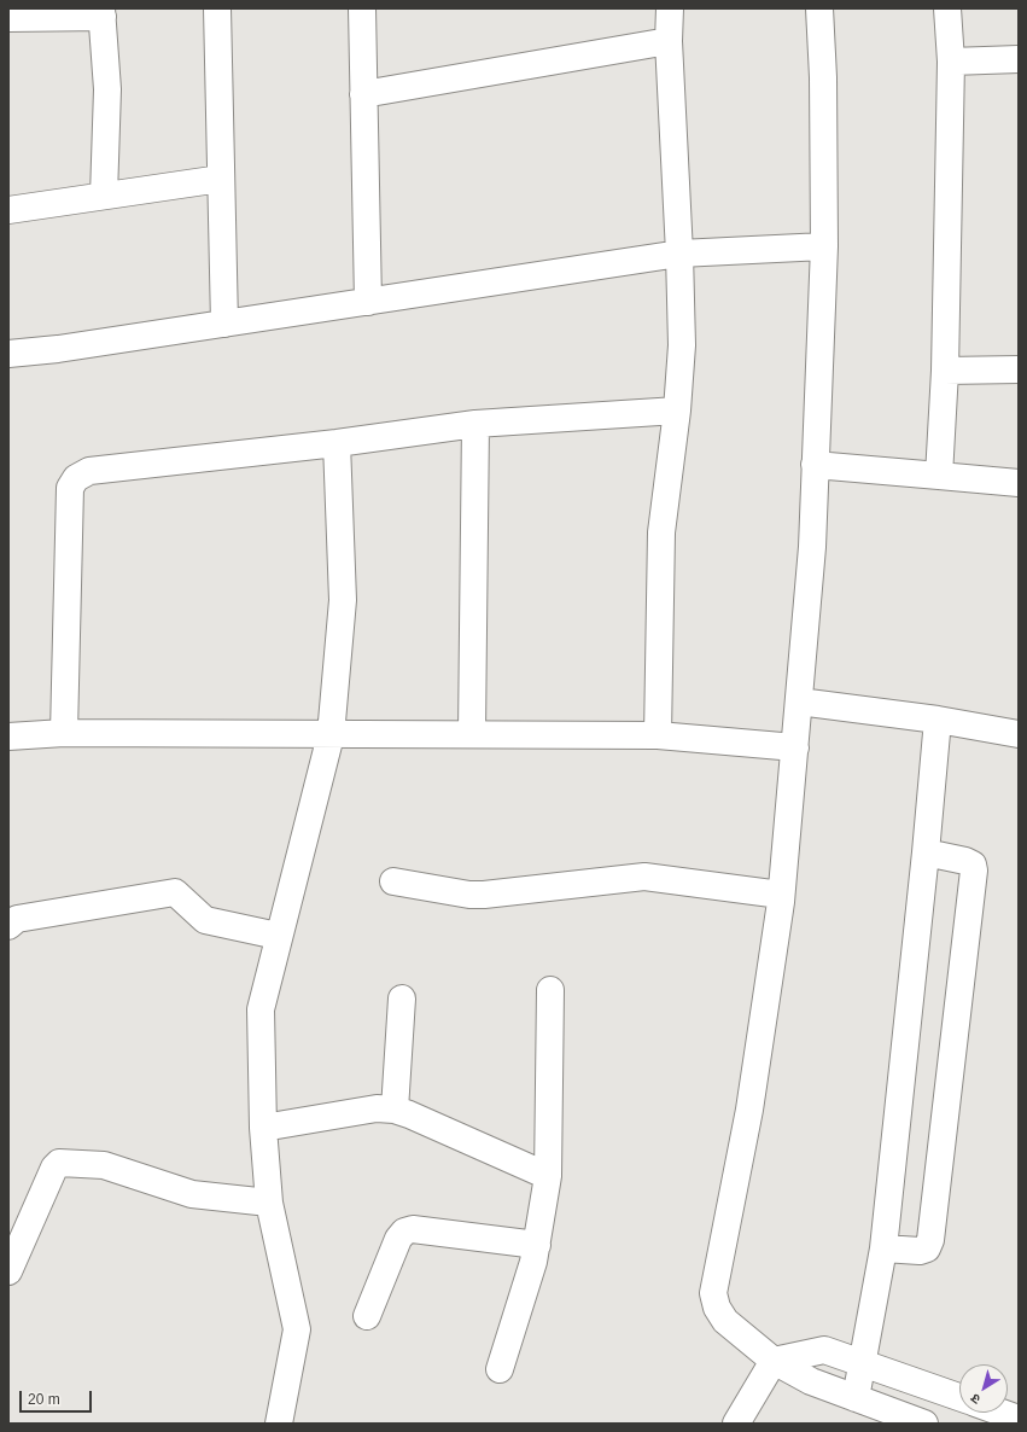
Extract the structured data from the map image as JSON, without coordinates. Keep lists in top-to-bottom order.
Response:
{
  "scale_bar": "20 m",
  "north": "bottom left"
}
